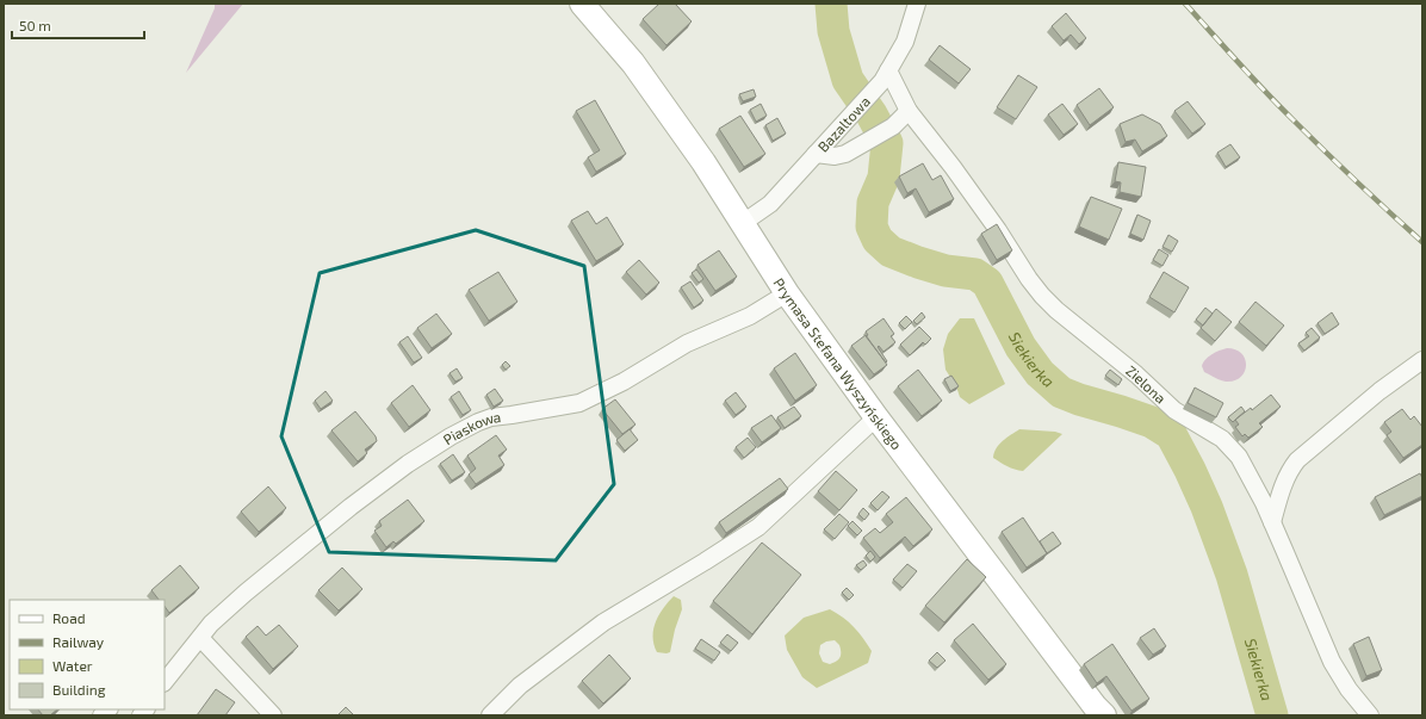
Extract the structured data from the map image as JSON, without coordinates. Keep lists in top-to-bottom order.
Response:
{
  "streets": {
    "main road": ["Prymasa Stefana Wyszyńskiego"],
    "street": ["Bazaltowa", "Zielona", "Piaskowa"]
  },
  "crossings": [
    ["Bazaltowa", "Prymasa Stefana Wyszyńskiego"],
    ["Bazaltowa", "Zielona"],
    ["Prymasa Stefana Wyszyńskiego", "Piaskowa"]
  ],
  "water": ["Siekierka"],
  "legend": [
    "Road",
    "Railway",
    "Water",
    "Building"
  ],
  "scale_bar": "50 m"
}
